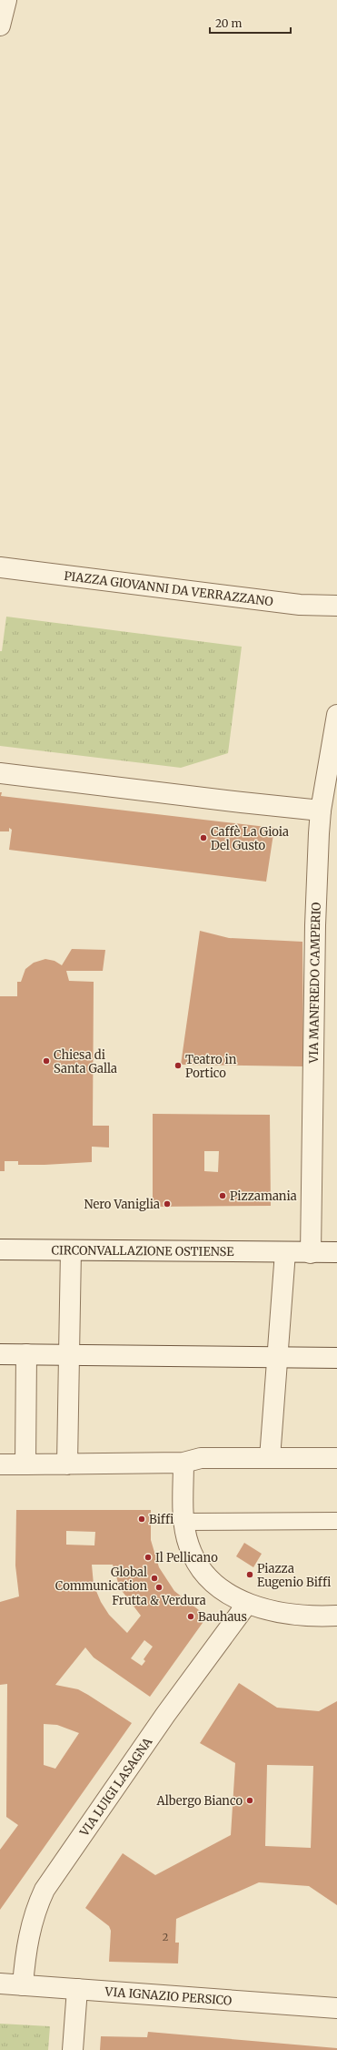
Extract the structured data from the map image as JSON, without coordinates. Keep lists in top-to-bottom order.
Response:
{
  "streets": {
    "street": [
      "PIAZZA GIOVANNI DA VERRAZZANO",
      "VIA MANFREDO CAMPERIO",
      "CIRCONVALLAZIONE OSTIENSE",
      "VIA LUIGI LASAGNA",
      "VIA IGNAZIO PERSICO"
    ]
  },
  "crossings": [
    ["VIA MANFREDO CAMPERIO", "CIRCONVALLAZIONE OSTIENSE"],
    ["VIA LUIGI LASAGNA", "VIA IGNAZIO PERSICO"]
  ],
  "places": [
    "Caffè La Gioia Del Gusto",
    "Chiesa di Santa Galla",
    "Teatro in Portico",
    "Pizzamania",
    "Nero Vaniglia",
    "Biffi",
    "Il Pellicano",
    "Piazza Eugenio Biffi",
    "Global Communication",
    "Frutta & Verdura",
    "Bauhaus",
    "Albergo Bianco"
  ],
  "house_numbers": ["2"],
  "scale_bar": "20 m"
}
